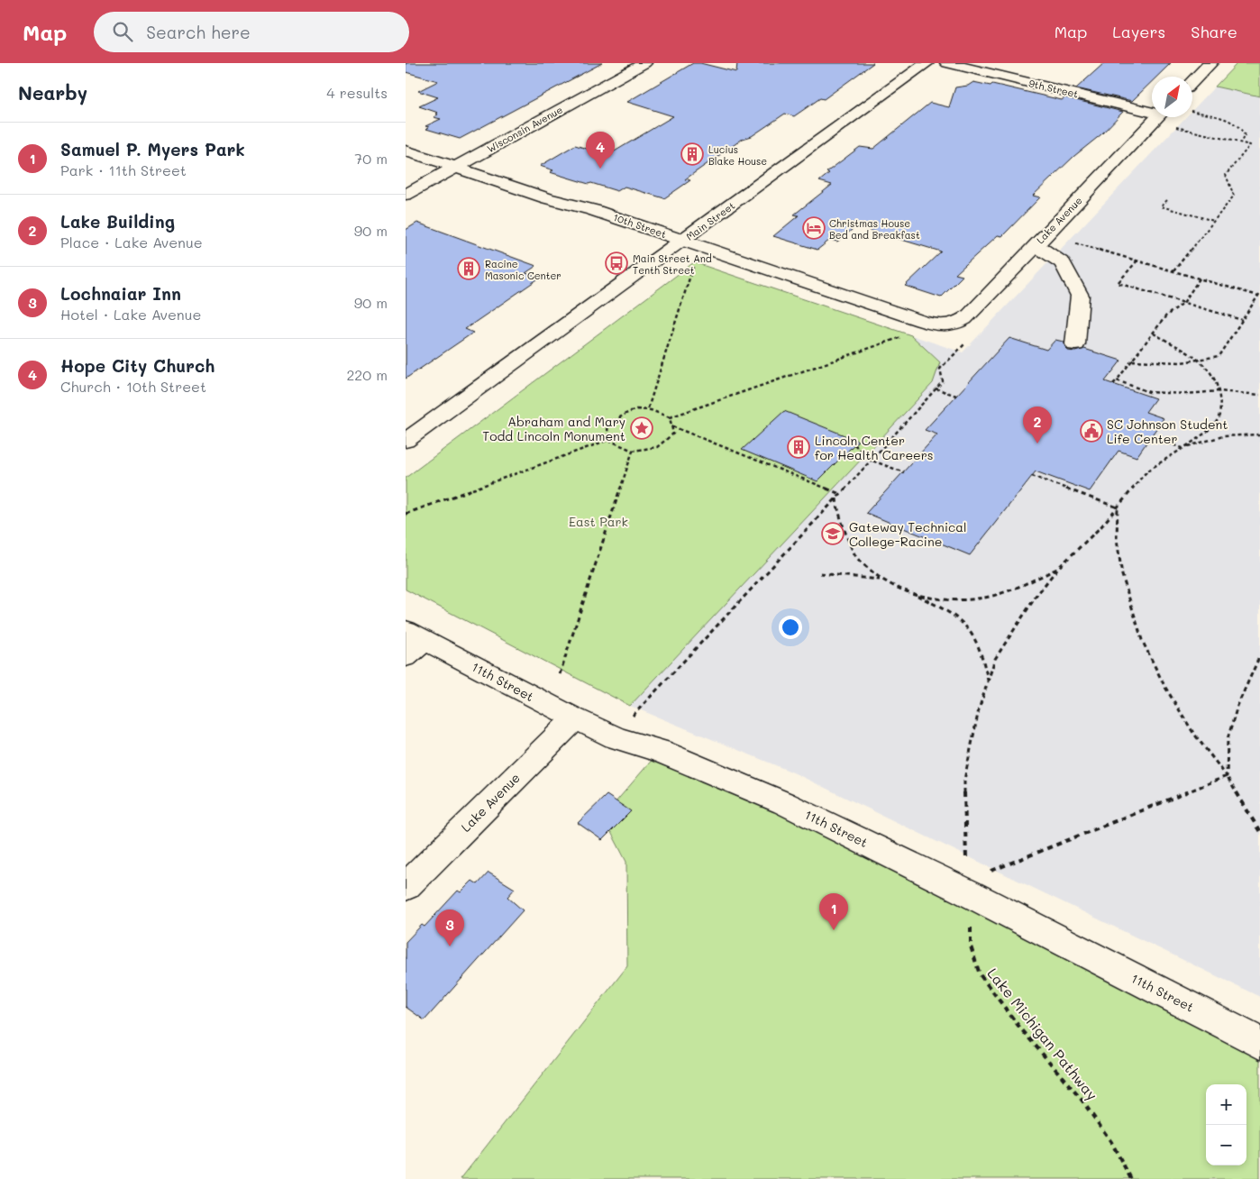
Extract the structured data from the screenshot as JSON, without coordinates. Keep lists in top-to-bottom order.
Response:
{
  "streets": {
    "street": [
      "9th Street",
      "Wisconsin Avenue",
      "Lake Avenue",
      "Main Street",
      "10th Street",
      "11th Street"
    ],
    "path": ["Lake Michigan Pathway"]
  },
  "crossings": [
    ["Wisconsin Avenue", "10th Street"],
    ["Lake Avenue", "10th Street"],
    ["Lake Avenue", "11th Street"],
    ["Main Street", "10th Street"],
    ["11th Street", "Lake Michigan Pathway"]
  ],
  "parks": ["East Park"],
  "places": {
    "building": ["Lucius Blake House", "Racine Masonic Center", "Lincoln Center for Health Careers"],
    "hotel": ["Christmas House Bed and Breakfast"],
    "bus stop": ["Main Street And Tenth Street"],
    "place": ["Abraham and Mary Todd Lincoln Monument"],
    "public building": ["SC Johnson Student Life Center"],
    "school or university": ["Gateway Technical College-Racine"]
  },
  "north": "top right",
  "page": {
    "header": "Map",
    "search": "Search here",
    "nav": ["Map", "Layers", "Share"],
    "heading": ["Nearby", "4 results"],
    "list": [
      {
        "mark": "1",
        "name": "Samuel P. Myers Park",
        "note": "Park · 11th Street",
        "value": "70 m"
      },
      {
        "mark": "2",
        "name": "Lake Building",
        "note": "Place · Lake Avenue",
        "value": "90 m"
      },
      {
        "mark": "3",
        "name": "Lochnaiar Inn",
        "note": "Hotel · Lake Avenue",
        "value": "90 m"
      },
      {
        "mark": "4",
        "name": "Hope City Church",
        "note": "Church · 10th Street",
        "value": "220 m"
      }
    ],
    "pins": [
      "4",
      "2",
      "1",
      "3"
    ],
    "map_buttons": ["+", "−"]
  }
}
